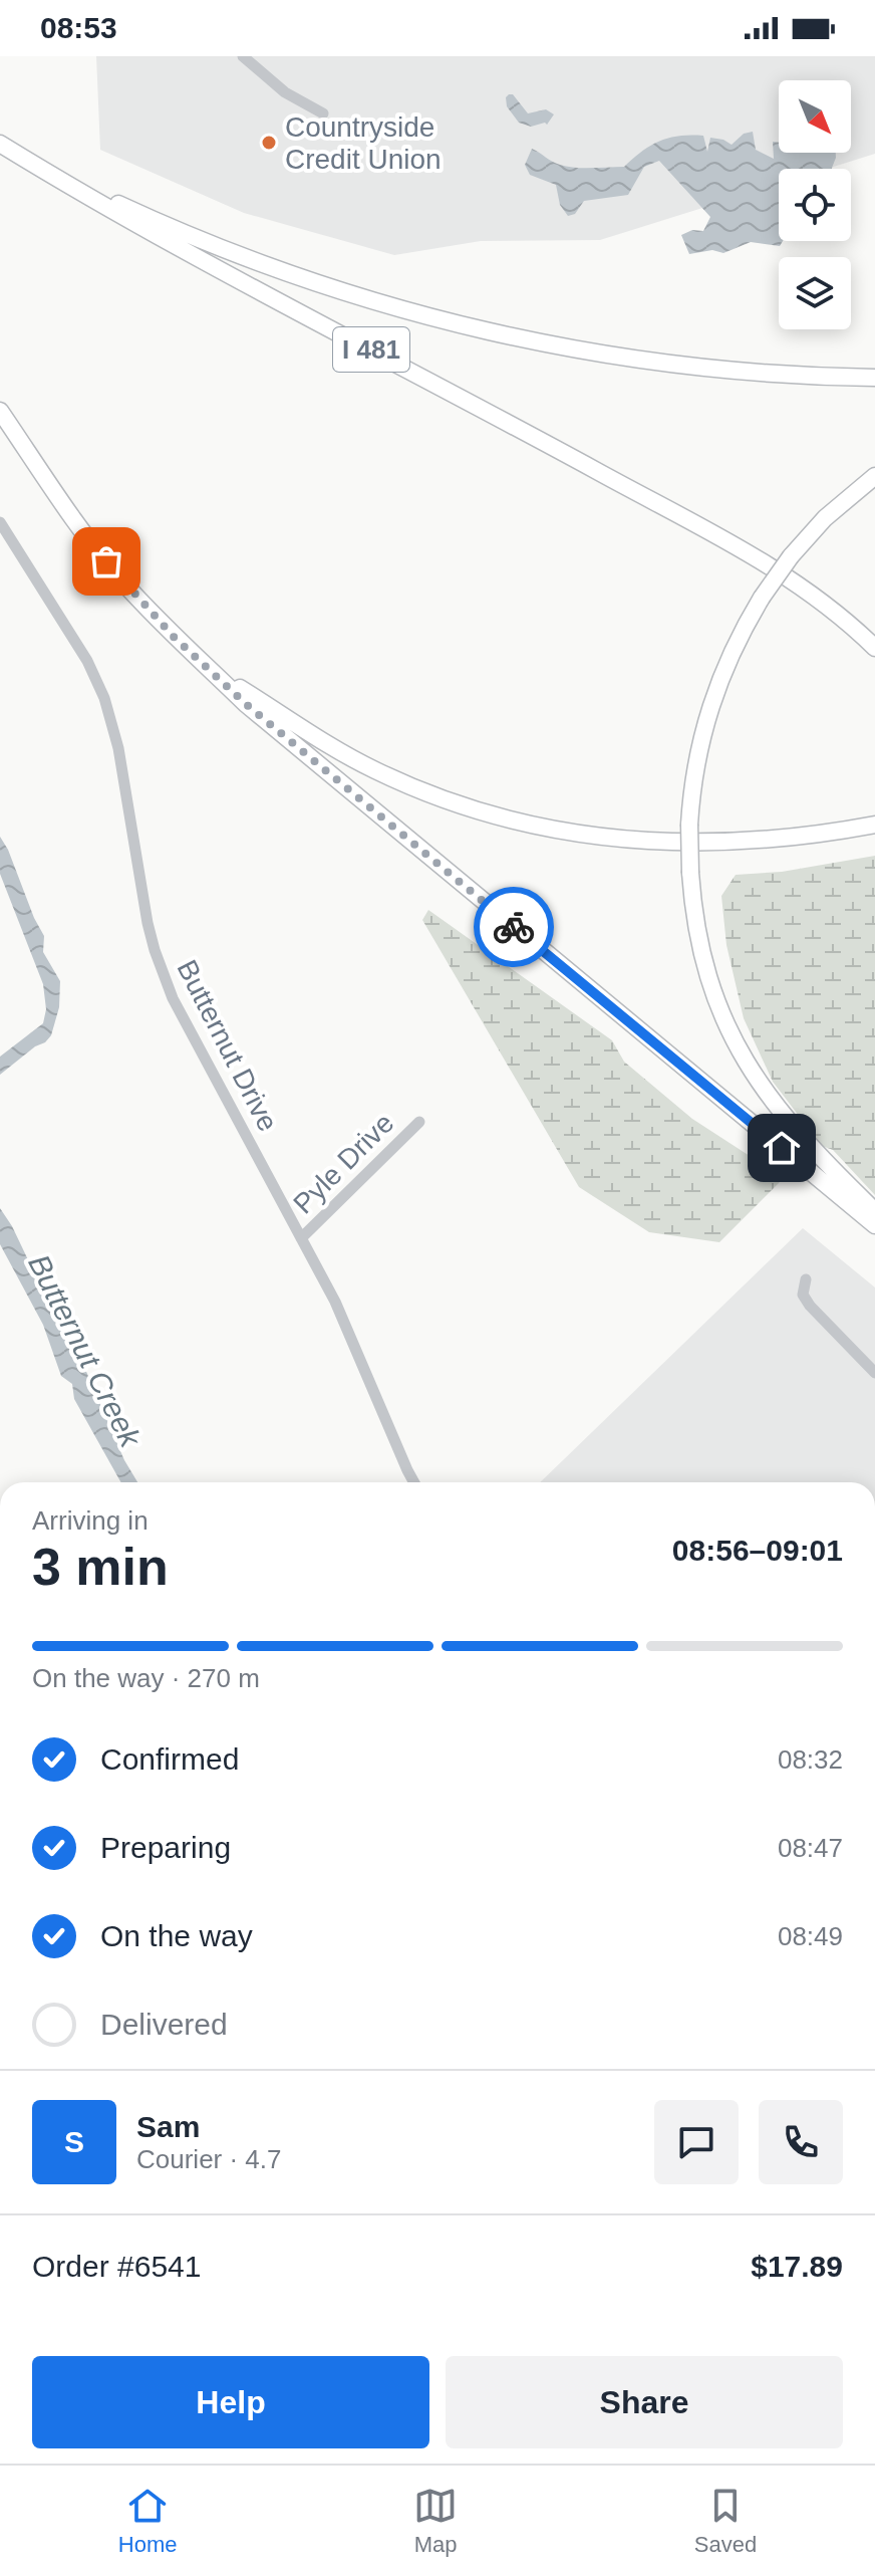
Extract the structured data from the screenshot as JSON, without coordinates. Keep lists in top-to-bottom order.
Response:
{
  "streets": {
    "highway": ["I 481"],
    "street": ["Butternut Drive", "Pyle Drive"]
  },
  "crossings": [
    ["Butternut Drive", "Pyle Drive"]
  ],
  "water": ["Butternut Creek"],
  "places": ["Countryside Credit Union"],
  "north": "bottom right",
  "page": {
    "status": "08:53",
    "heading": ["3 min", "Arriving in", "08:56–09:01"],
    "panel": [
      "Sam",
      "Courier · 4.7",
      "Order #6541",
      "$17.89"
    ],
    "bar": "On the way · 270 m",
    "list": [
      ["Confirmed", "08:32"],
      ["Preparing", "08:47"],
      ["On the way", "08:49"],
      "Delivered"
    ],
    "round": "S",
    "buttons": ["Help", "Share"],
    "tabs": ["Home", "Map", "Saved"]
  }
}
